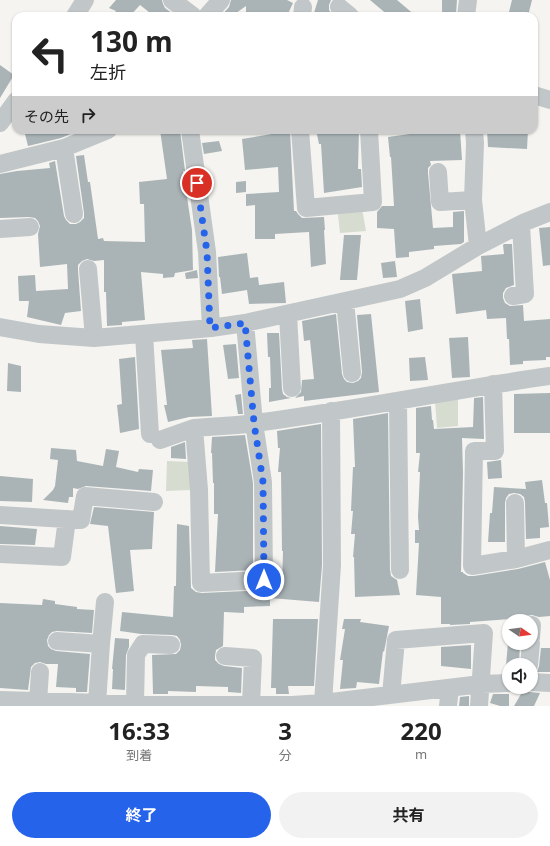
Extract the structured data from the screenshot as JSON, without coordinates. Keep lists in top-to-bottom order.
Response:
{
  "north": "right",
  "page": {
    "turn": ["130 m", "左折"],
    "then": "その先",
    "eta": [
      "16:33",
      "到着",
      "3",
      "分",
      "220",
      "m"
    ],
    "buttons": ["終了", "共有"]
  }
}
